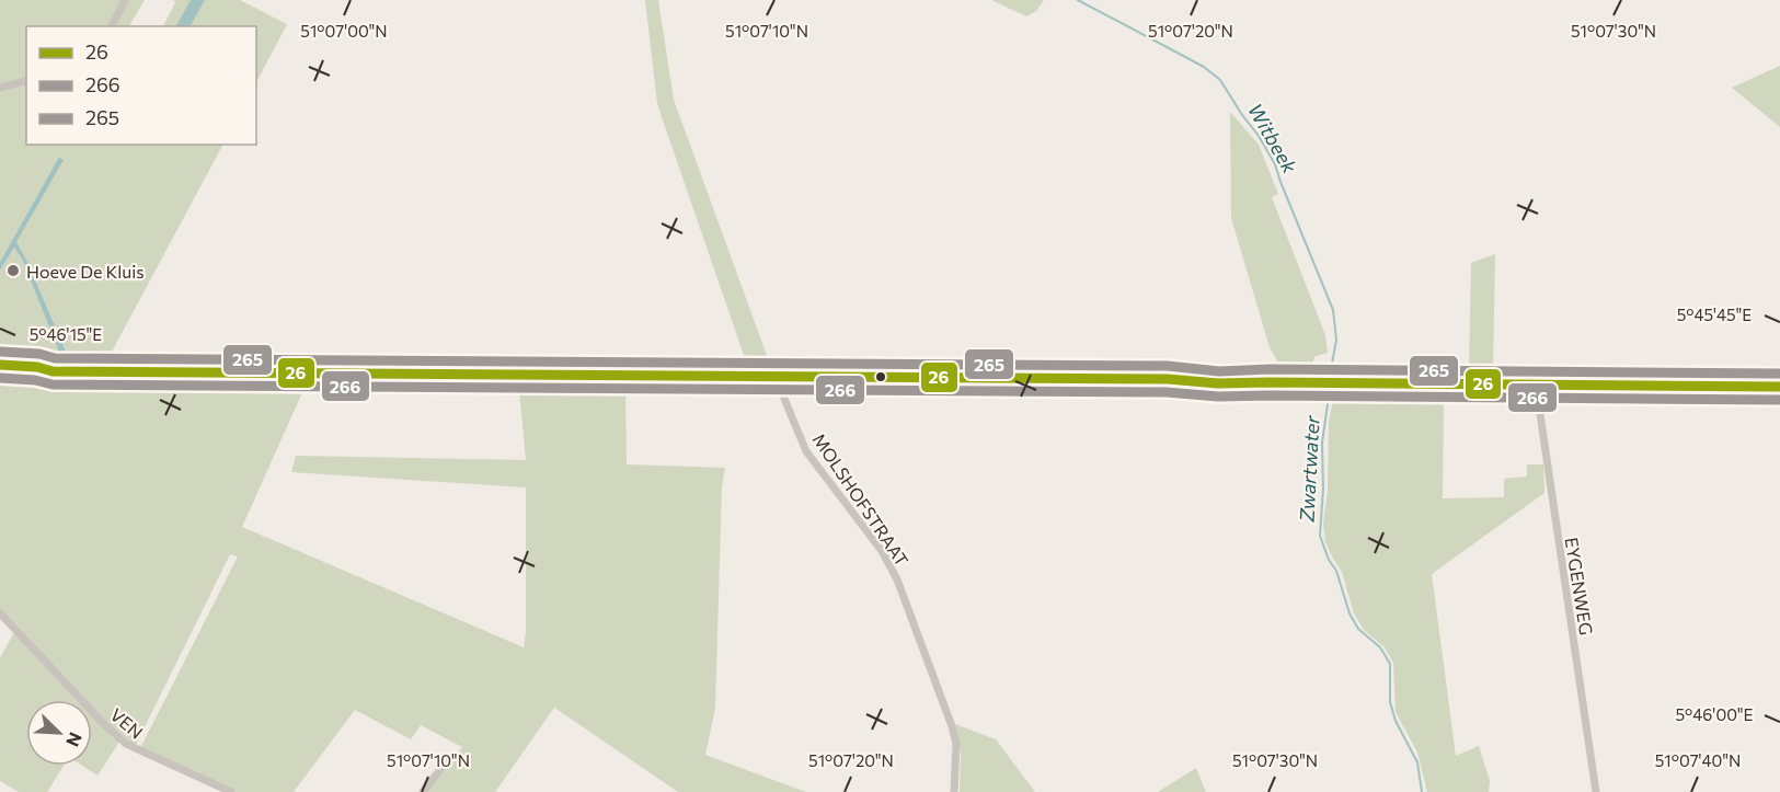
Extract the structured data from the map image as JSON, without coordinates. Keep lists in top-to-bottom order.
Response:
{
  "streets": {
    "street": ["MOLSHOFSTRAAT", "EYGENWEG", "VEN"]
  },
  "water": ["Witbeek", "Zwartwater"],
  "places": ["Hoeve De Kluis"],
  "lines": ["transit line 265", "transit line 26", "transit line 266"],
  "legend": ["26", "266", "265"],
  "north": "bottom right",
  "coordinates": [
    "51°07'00\"N",
    "51°07'10\"N",
    "51°07'20\"N",
    "51°07'30\"N",
    "5°45'45\"E",
    "5°46'15\"E",
    "5°46'00\"E",
    "51°07'40\"N"
  ]
}
